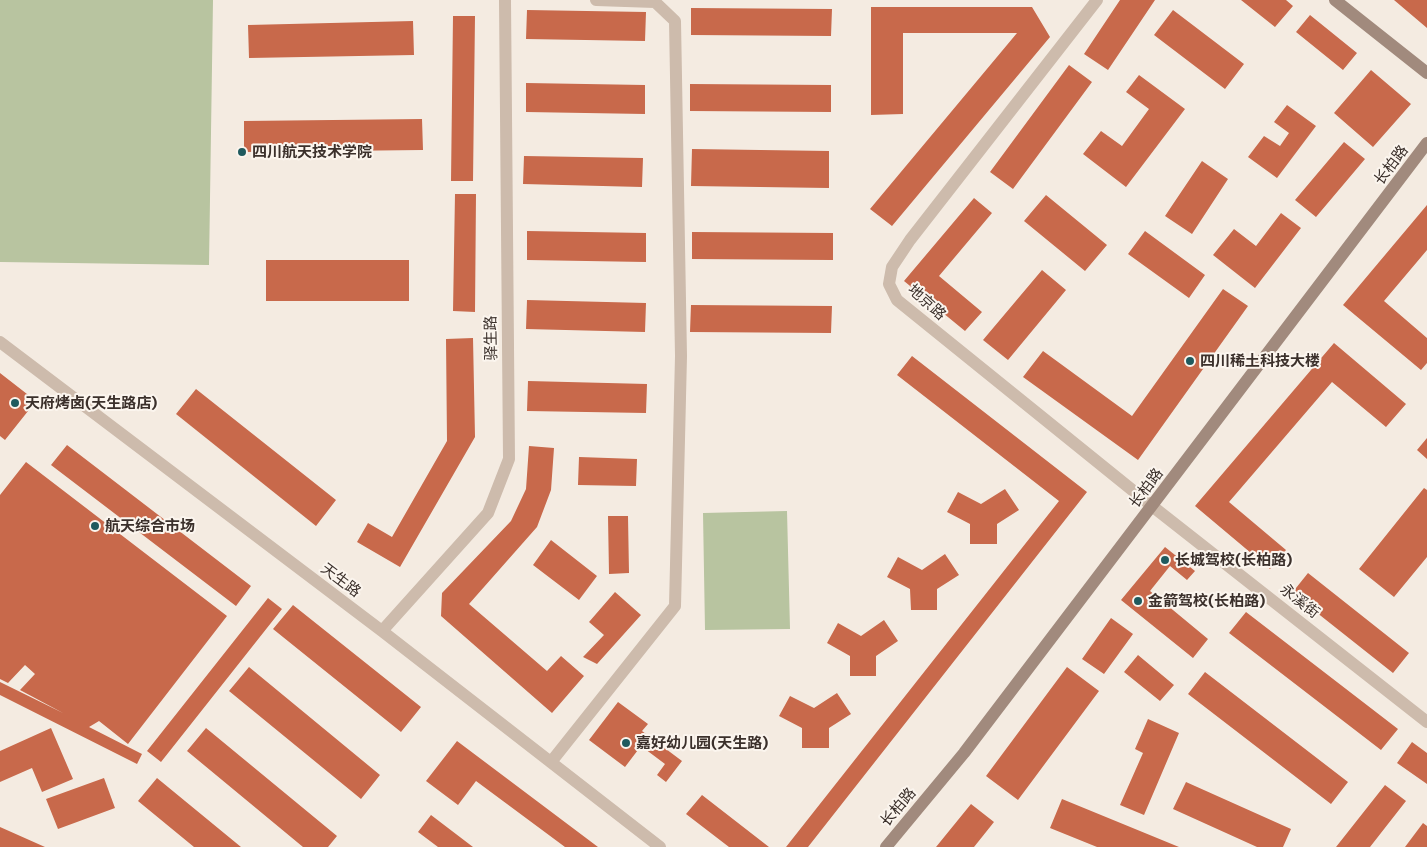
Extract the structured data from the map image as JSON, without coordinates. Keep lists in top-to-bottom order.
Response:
{
  "streets": {
    "street": [
      "长柏路",
      "地京路",
      "驿生路",
      "天生路",
      "永溪街"
    ]
  },
  "crossings": [
    ["长柏路", "地京路"],
    ["长柏路", "永溪街"],
    ["地京路", "永溪街"],
    ["驿生路", "天生路"]
  ],
  "places": [
    "四川航天技术学院",
    "四川稀土科技大楼",
    "天府烤卤(天生路店)",
    "航天综合市场",
    "长城驾校(长柏路)",
    "金箭驾校(长柏路)",
    "嘉好幼儿园(天生路)"
  ]
}
